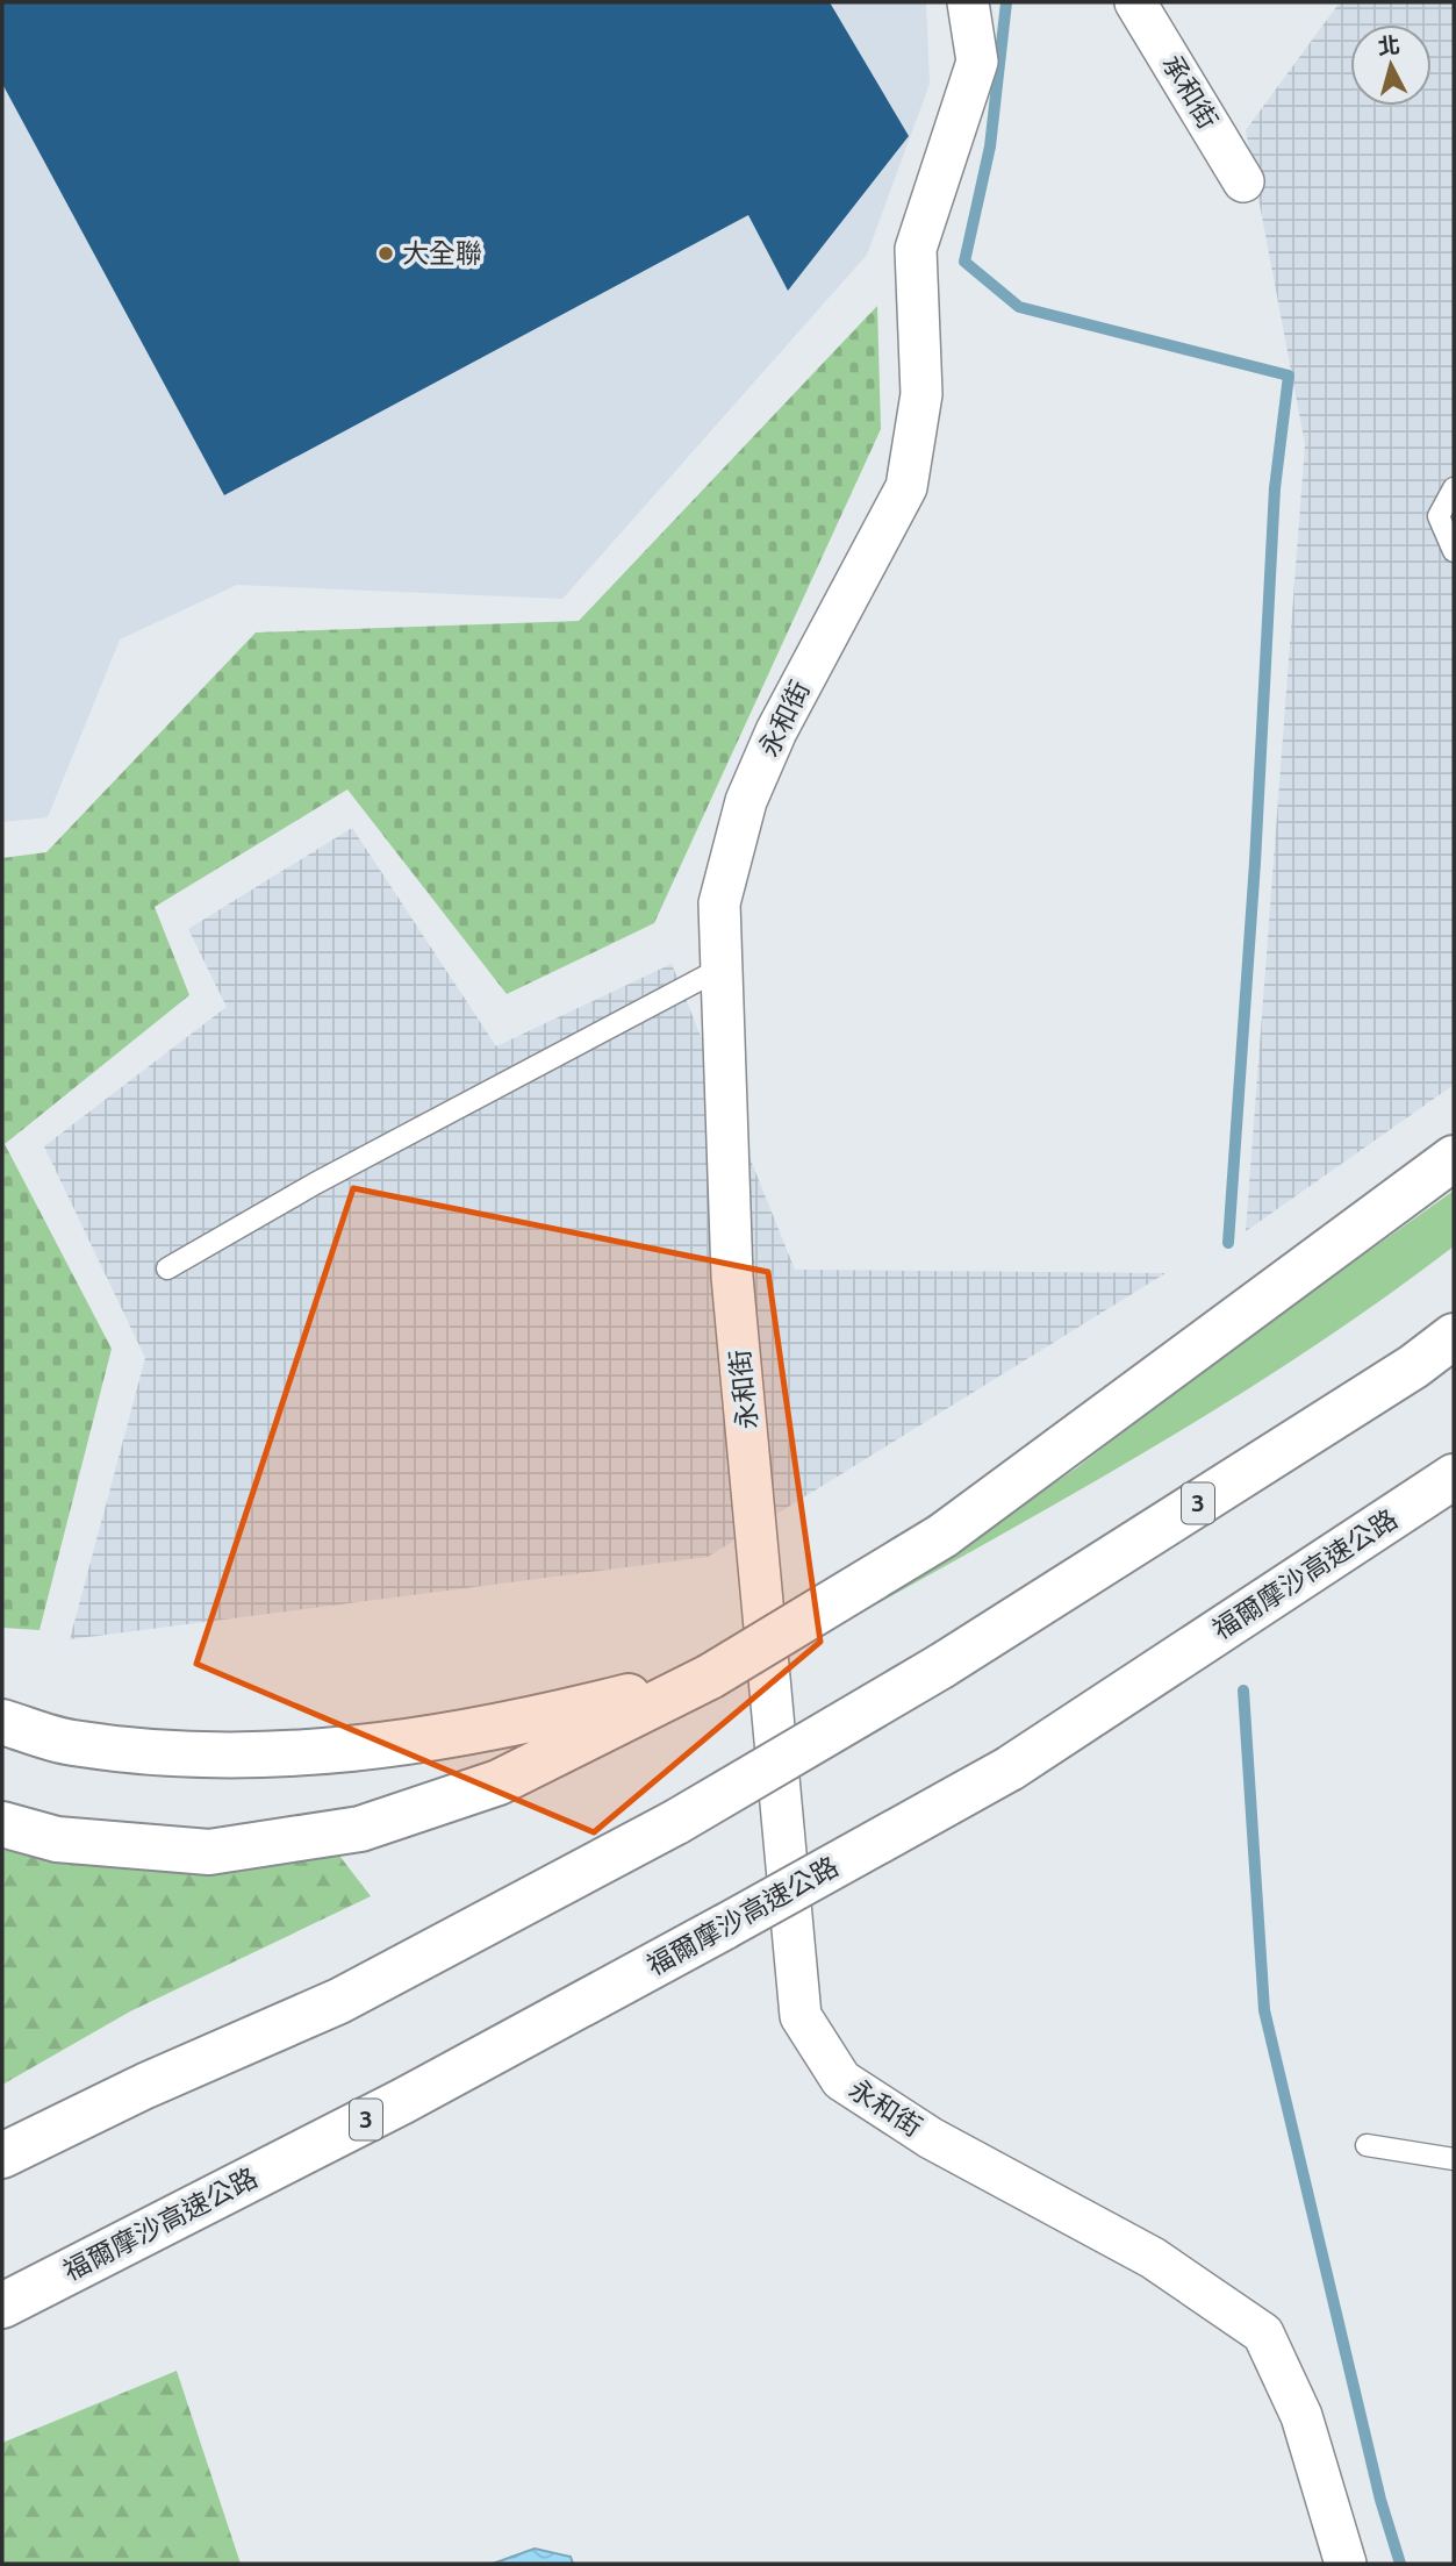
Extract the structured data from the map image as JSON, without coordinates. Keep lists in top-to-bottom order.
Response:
{
  "streets": {
    "highway": ["3", "福爾摩沙高速公路"],
    "street": ["承和街", "永和街"]
  },
  "places": ["大全聯"],
  "north": "top"
}
